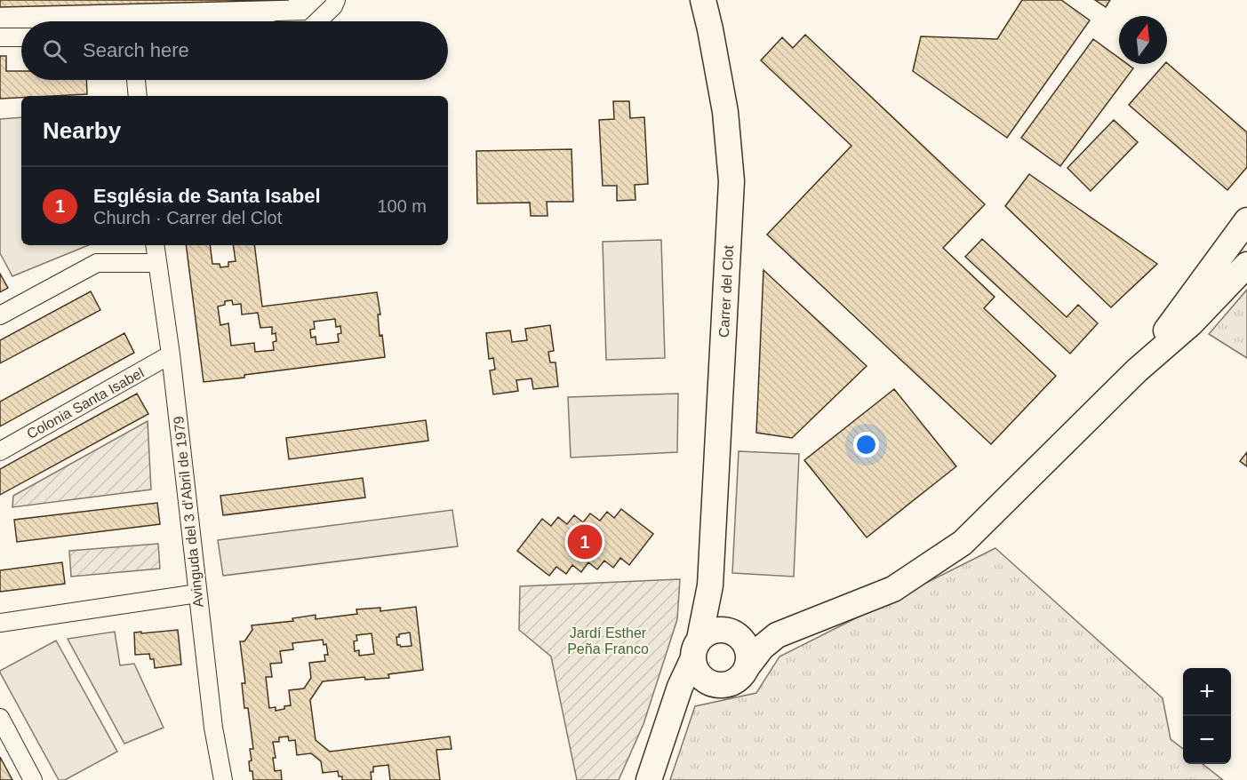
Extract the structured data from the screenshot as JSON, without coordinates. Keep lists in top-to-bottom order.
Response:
{
  "streets": {
    "street": ["Carrer del Clot", "Colonia Santa Isabel", "Avinguda del 3 d'Abril de 1979"]
  },
  "crossings": [
    ["Colonia Santa Isabel", "Avinguda del 3 d'Abril de 1979"]
  ],
  "parks": ["Jardí Esther Peña Franco"],
  "north": "top",
  "page": {
    "search": "Search here",
    "heading": "Nearby",
    "list": [
      {
        "mark": "1",
        "name": "Església de Santa Isabel",
        "note": "Church · Carrer del Clot",
        "value": "100 m"
      }
    ],
    "pins": "1",
    "map_buttons": ["+", "−"]
  }
}
